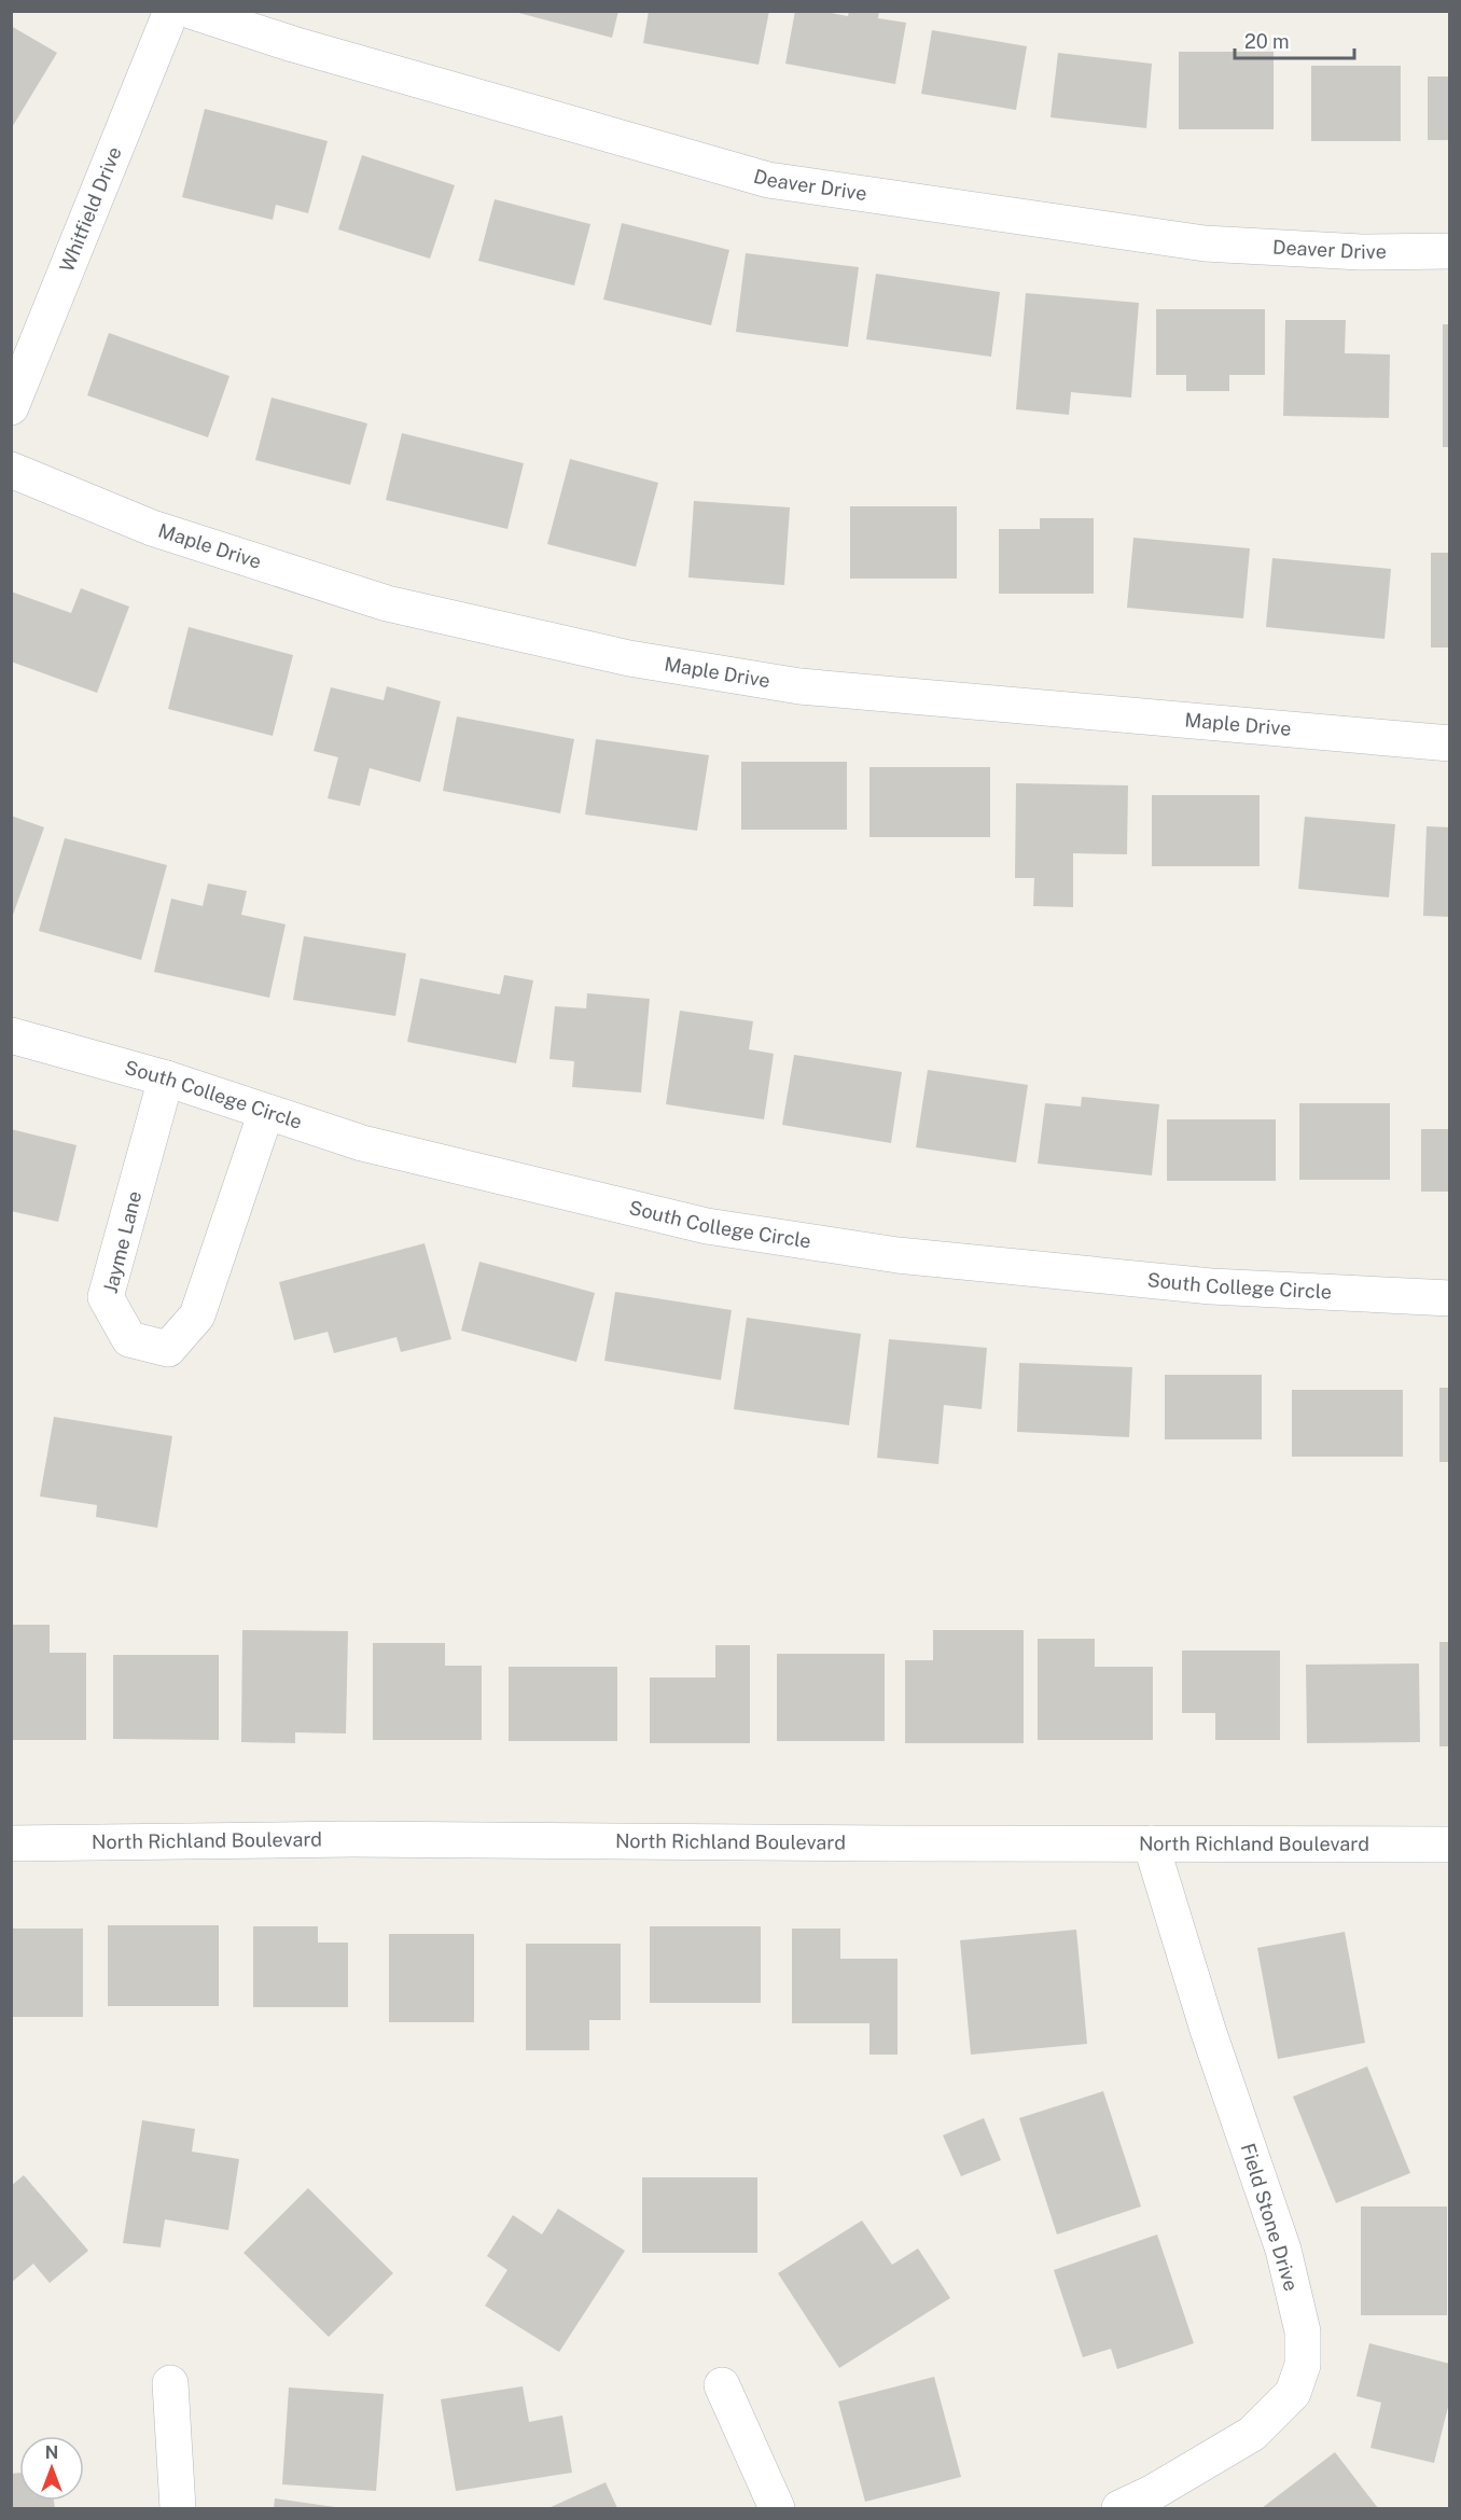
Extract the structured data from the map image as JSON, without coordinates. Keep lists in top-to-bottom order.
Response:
{
  "streets": {
    "street": [
      "Deaver Drive",
      "Whitfield Drive",
      "Maple Drive",
      "South College Circle",
      "Jayme Lane",
      "North Richland Boulevard",
      "Field Stone Drive"
    ]
  },
  "crossings": [
    ["South College Circle", "Jayme Lane"],
    ["North Richland Boulevard", "Field Stone Drive"]
  ],
  "scale_bar": "20 m",
  "north": "top"
}
